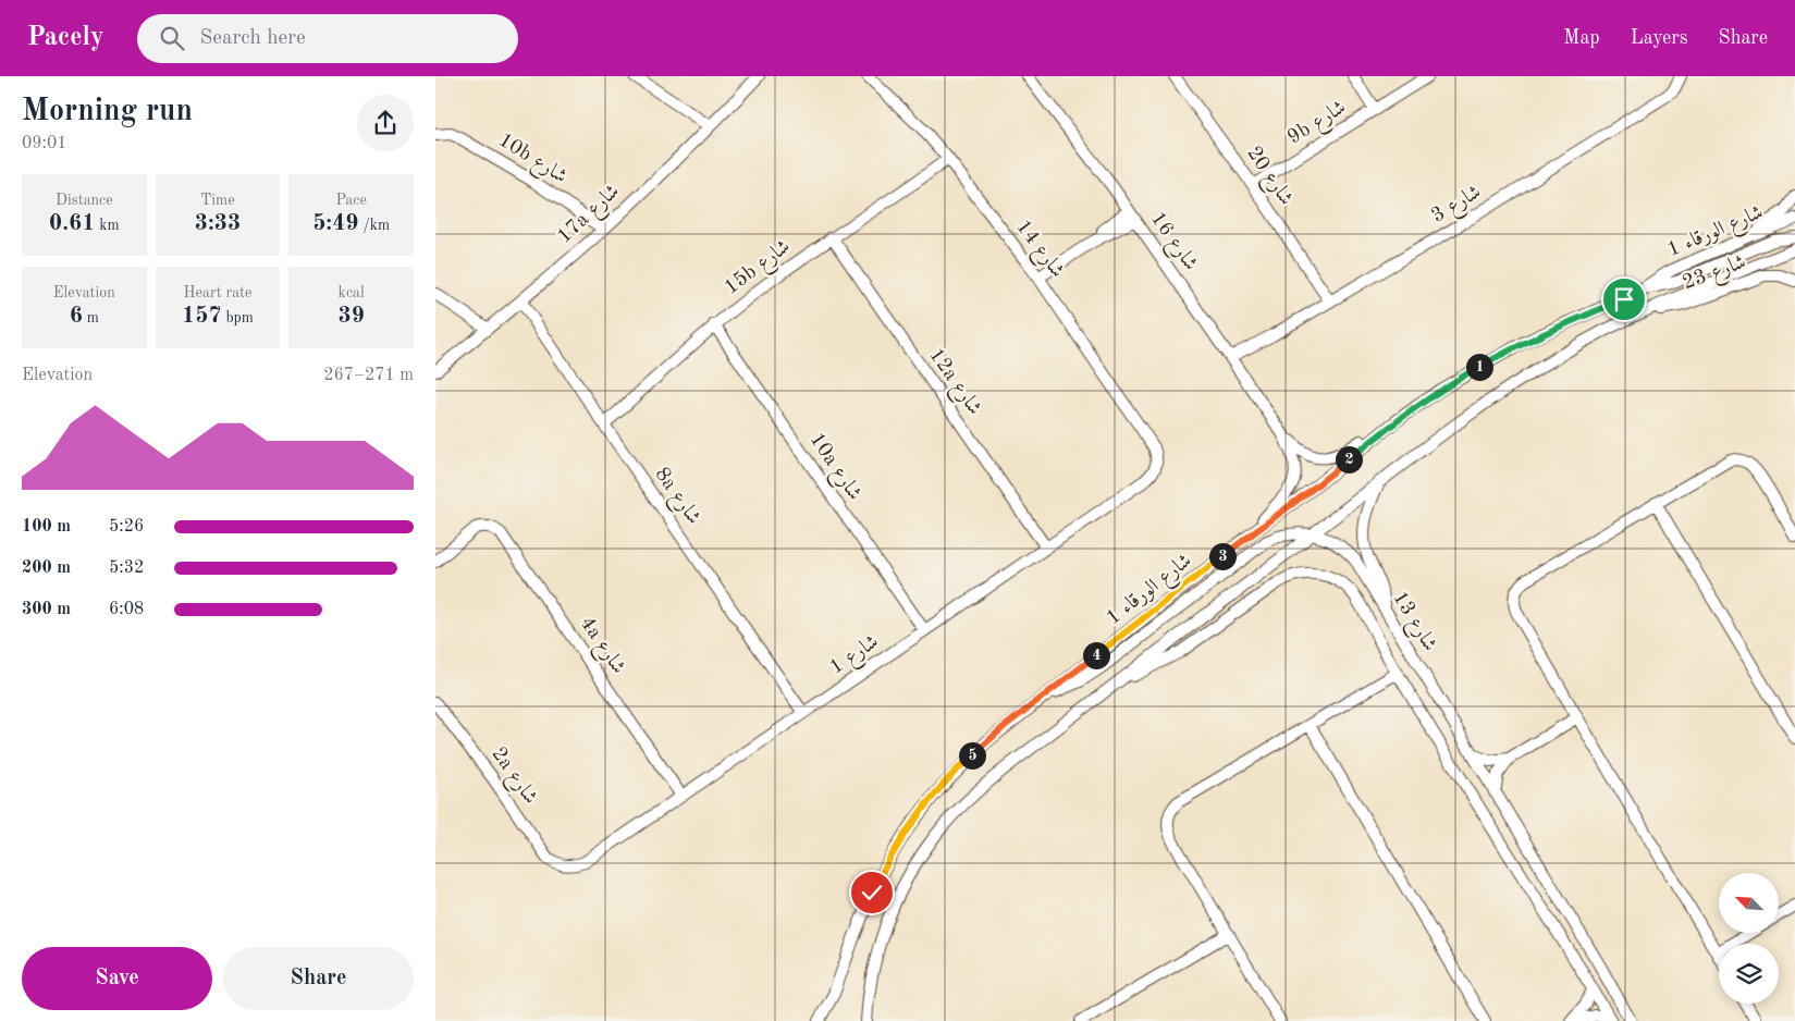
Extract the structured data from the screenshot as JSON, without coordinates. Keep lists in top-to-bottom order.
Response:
{
  "streets": {
    "street": [
      "9b شارع",
      "10b شارع",
      "شارع 20",
      "شارع 3",
      "17a شارع",
      "شارع الورقاء 1",
      "شارع 16",
      "شارع 14",
      "15b شارع",
      "شارع 23",
      "12a شارع",
      "10a شارع",
      "8a شارع",
      "شارع 13",
      "4a شارع",
      "شارع 1",
      "2a شارع"
    ]
  },
  "crossings": [
    ["9b شارع", "شارع 20"],
    ["10b شارع", "17a شارع"],
    ["شارع 20", "شارع 3"],
    ["شارع 3", "شارع 16"],
    ["17a شارع", "8a شارع"],
    ["شارع الورقاء 1", "شارع 16"],
    ["شارع الورقاء 1", "شارع 23"],
    ["شارع الورقاء 1", "شارع 13"],
    ["شارع 14", "15b شارع"],
    ["شارع 14", "شارع 1"],
    ["15b شارع", "12a شارع"],
    ["15b شارع", "10a شارع"],
    ["15b شارع", "8a شارع"],
    ["12a شارع", "شارع 1"],
    ["10a شارع", "شارع 1"],
    ["8a شارع", "شارع 1"],
    ["4a شارع", "شارع 1"],
    ["شارع 1", "2a شارع"]
  ],
  "north": "top left",
  "page": {
    "header": "Pacely",
    "search": "Search here",
    "nav": ["Map", "Layers", "Share"],
    "heading": ["Morning run", "09:01"],
    "stats": [
      ["Distance", "0.61 km"],
      ["Time", "3:33"],
      ["Pace", "5:49 /km"],
      ["Elevation", "6 m"],
      ["Heart rate", "157 bpm"],
      ["kcal", "39"]
    ],
    "chart": ["Elevation", "267–271 m"],
    "pins": [
      "1",
      "2",
      "3",
      "4",
      "5"
    ],
    "list": [
      {
        "name": "100 m",
        "note": "5:26"
      },
      {
        "name": "200 m",
        "note": "5:32"
      },
      {
        "name": "300 m",
        "note": "6:08"
      }
    ],
    "buttons": ["Save", "Share"]
  }
}
